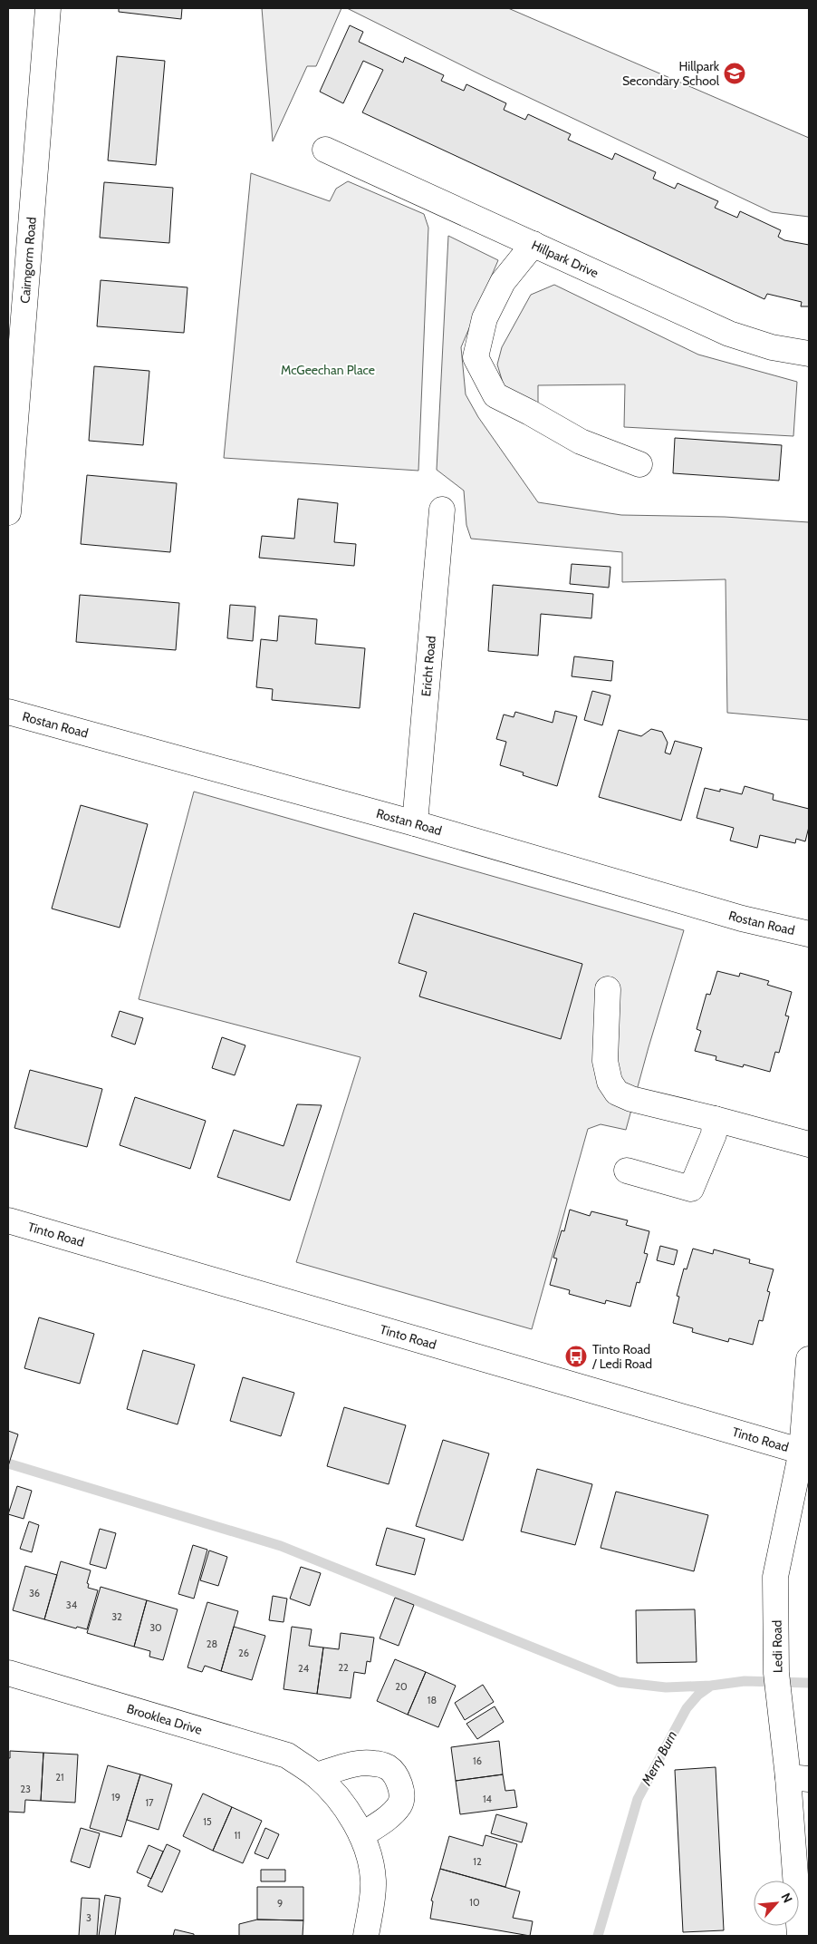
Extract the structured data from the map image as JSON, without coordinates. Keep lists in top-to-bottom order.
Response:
{
  "streets": {
    "street": [
      "Hillpark Drive",
      "Cairngorm Road",
      "Ericht Road",
      "Rostan Road",
      "Tinto Road",
      "Ledi Road",
      "Brooklea Drive"
    ]
  },
  "crossings": [
    ["Ericht Road", "Rostan Road"],
    ["Tinto Road", "Ledi Road"]
  ],
  "water": ["Merry Burn"],
  "parks": ["McGeechan Place"],
  "places": {
    "school or university": ["Hillpark Secondary School"],
    "bus stop": ["Tinto Road / Ledi Road"]
  },
  "house_numbers": [
    "36",
    "34",
    "32",
    "30",
    "28",
    "26",
    "22",
    "24",
    "20",
    "18",
    "16",
    "21",
    "23",
    "19",
    "14",
    "17",
    "15",
    "11",
    "12",
    "10",
    "9",
    "3"
  ],
  "north": "top right"
}
